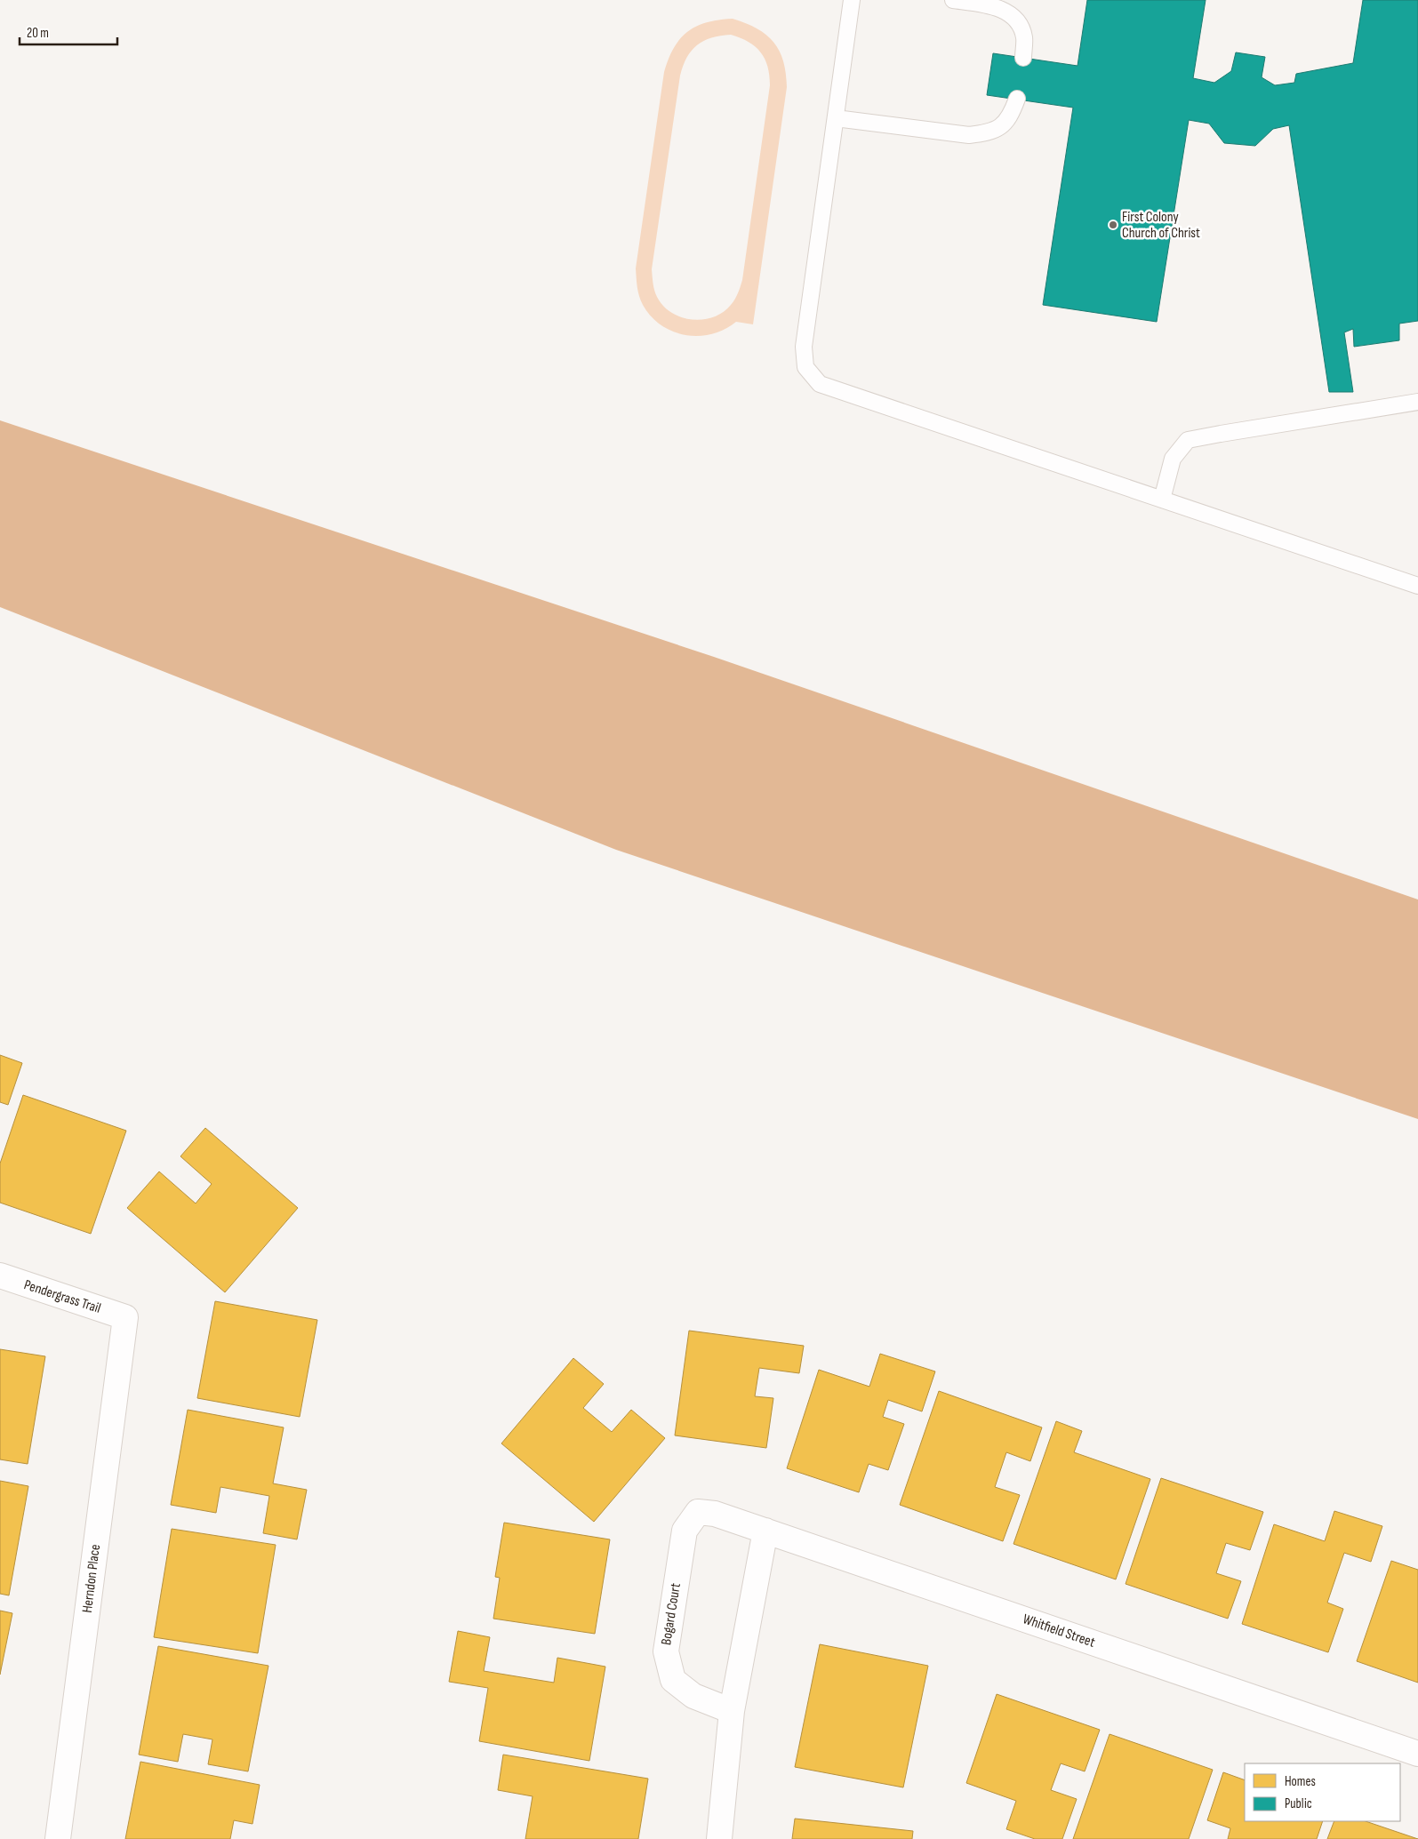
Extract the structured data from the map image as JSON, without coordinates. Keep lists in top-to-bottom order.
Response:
{
  "streets": {
    "street": [
      "Pendergrass Trail",
      "Herndon Place",
      "Bogard Court",
      "Whitfield Street"
    ]
  },
  "crossings": [
    ["Pendergrass Trail", "Herndon Place"],
    ["Bogard Court", "Whitfield Street"]
  ],
  "places": ["First Colony Church of Christ"],
  "legend": ["Homes", "Public"],
  "scale_bar": "20 m"
}
